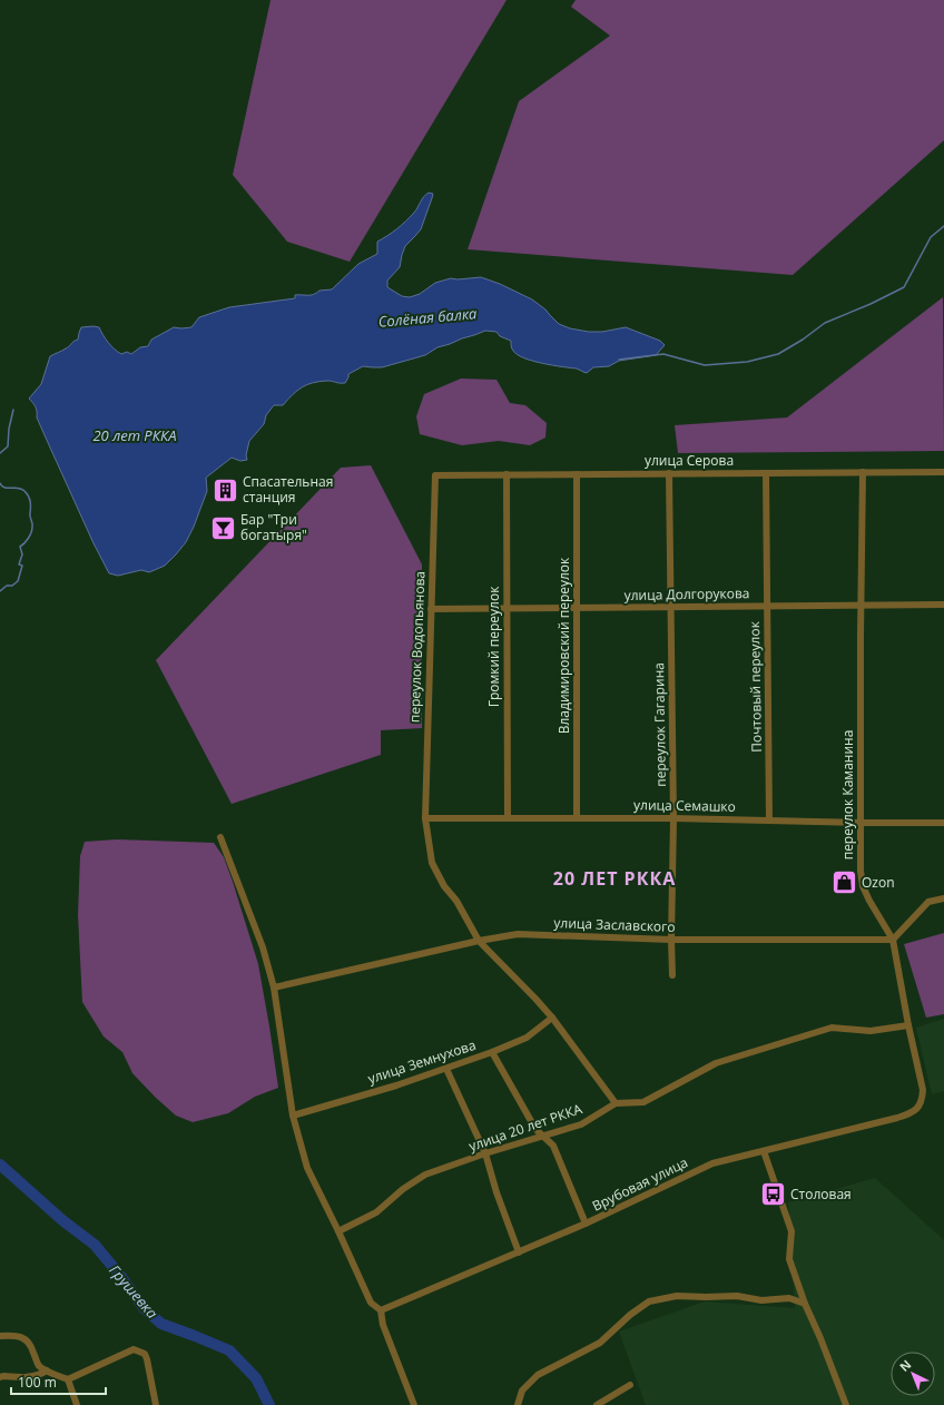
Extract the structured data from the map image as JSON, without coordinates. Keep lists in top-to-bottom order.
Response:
{
  "streets": {
    "street": [
      "улица Серова",
      "улица Долгорукова",
      "Владимировский переулок",
      "переулок Водопьянова",
      "Громкий переулок",
      "Почтовый переулок",
      "переулок Гагарина",
      "переулок Каманина",
      "улица Семашко",
      "улица Заславского",
      "улица Земнухова",
      "улица 20 лет РККА",
      "Врубовая улица"
    ]
  },
  "crossings": [
    ["улица Серова", "Владимировский переулок"],
    ["улица Серова", "переулок Водопьянова"],
    ["улица Серова", "Громкий переулок"],
    ["улица Серова", "Почтовый переулок"],
    ["улица Серова", "переулок Гагарина"],
    ["улица Серова", "переулок Каманина"],
    ["улица Долгорукова", "Владимировский переулок"],
    ["улица Долгорукова", "переулок Водопьянова"],
    ["улица Долгорукова", "Громкий переулок"],
    ["улица Долгорукова", "Почтовый переулок"],
    ["улица Долгорукова", "переулок Гагарина"],
    ["улица Долгорукова", "переулок Каманина"],
    ["Владимировский переулок", "улица Семашко"],
    ["переулок Водопьянова", "улица Семашко"],
    ["переулок Водопьянова", "улица Заславского"],
    ["переулок Водопьянова", "улица Земнухова"],
    ["переулок Водопьянова", "улица 20 лет РККА"],
    ["Громкий переулок", "улица Семашко"],
    ["Почтовый переулок", "улица Семашко"],
    ["переулок Гагарина", "улица Семашко"],
    ["переулок Гагарина", "улица Заславского"],
    ["переулок Каманина", "улица Семашко"],
    ["переулок Каманина", "улица Заславского"],
    ["переулок Каманина", "улица 20 лет РККА"],
    ["переулок Каманина", "Врубовая улица"]
  ],
  "districts": ["20 ЛЕТ РККА"],
  "water": ["Солёная балка", "20 лет РККА", "Грушевка"],
  "places": {
    "building": ["Спасательная станция"],
    "bar": ["Бар \"Три богатыря\""],
    "shop": ["Ozon"],
    "bus stop": ["Столовая"]
  },
  "scale_bar": "100 m",
  "north": "top left"
}
